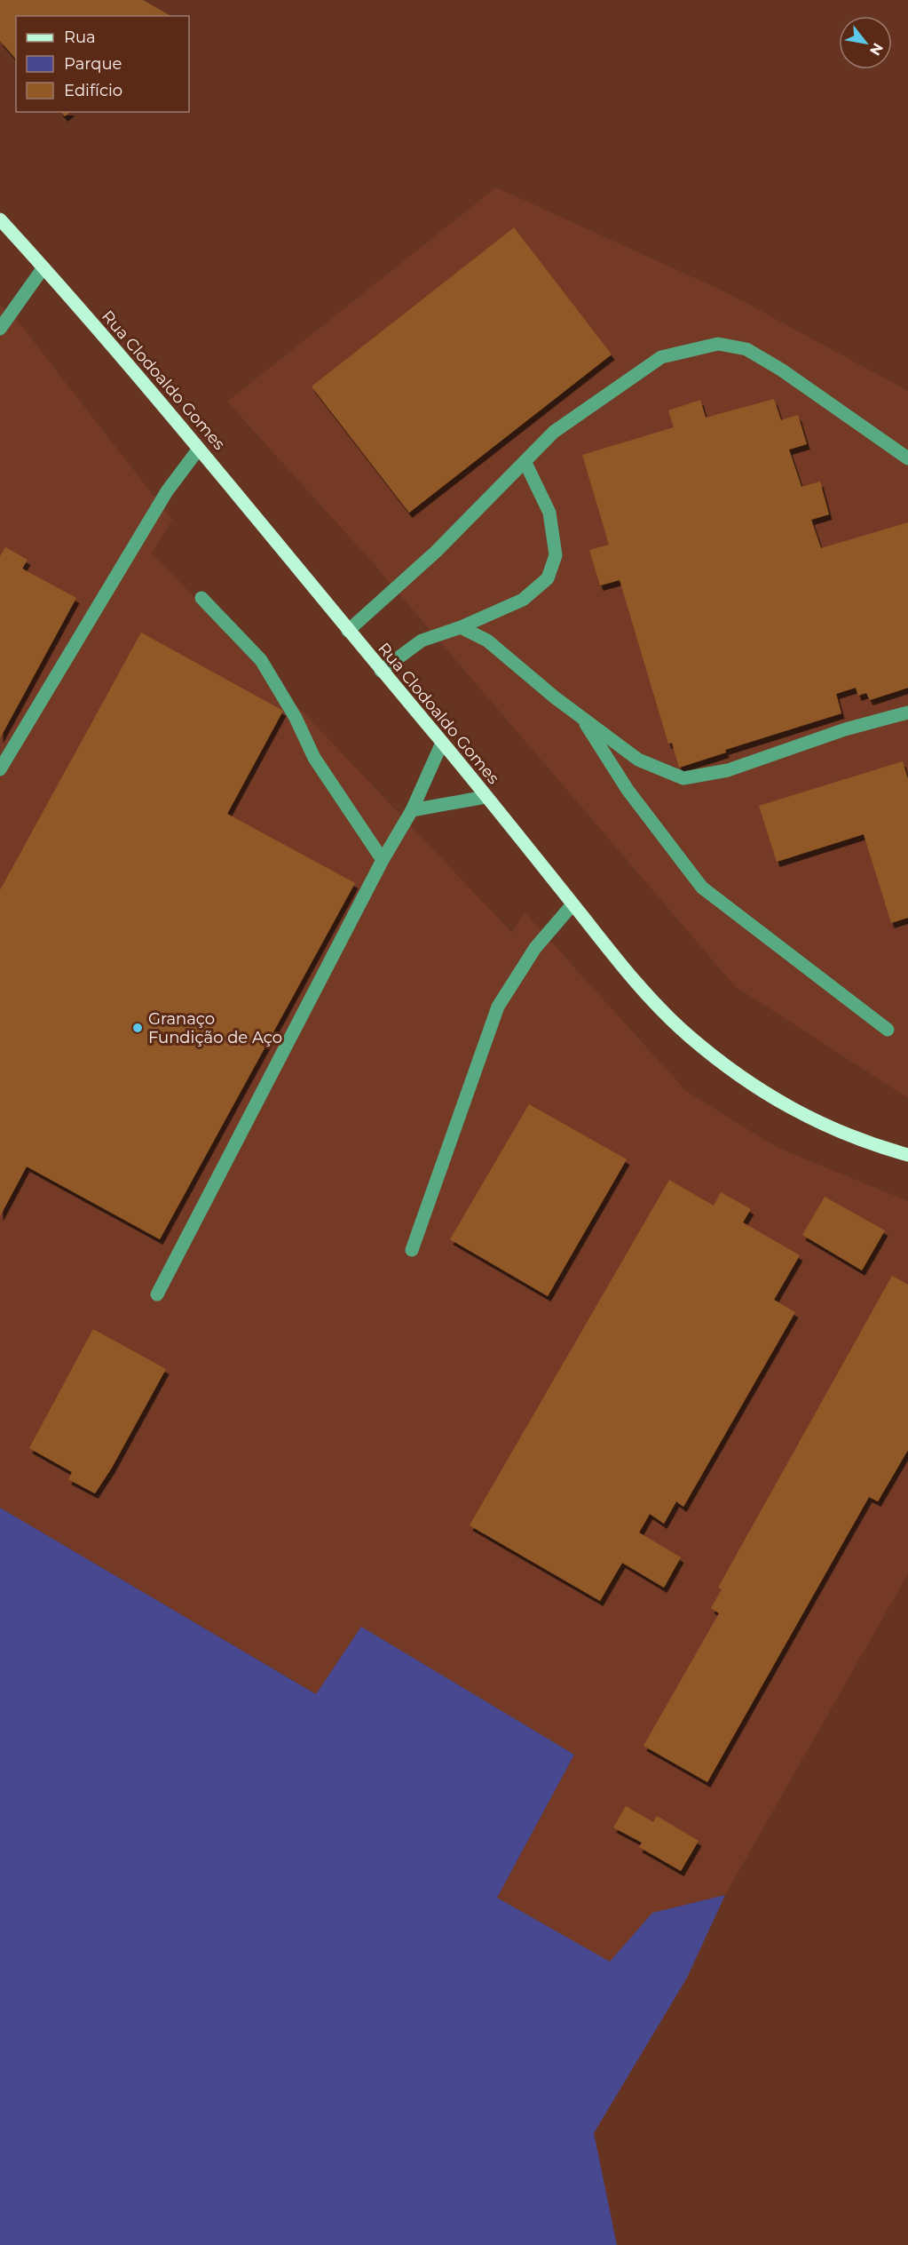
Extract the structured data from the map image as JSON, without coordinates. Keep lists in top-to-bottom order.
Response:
{
  "streets": {
    "main road": ["Rua Clodoaldo Gomes"]
  },
  "places": ["Granaço Fundição de Aço"],
  "legend": ["Rua", "Parque", "Edifício"],
  "north": "bottom right"
}
